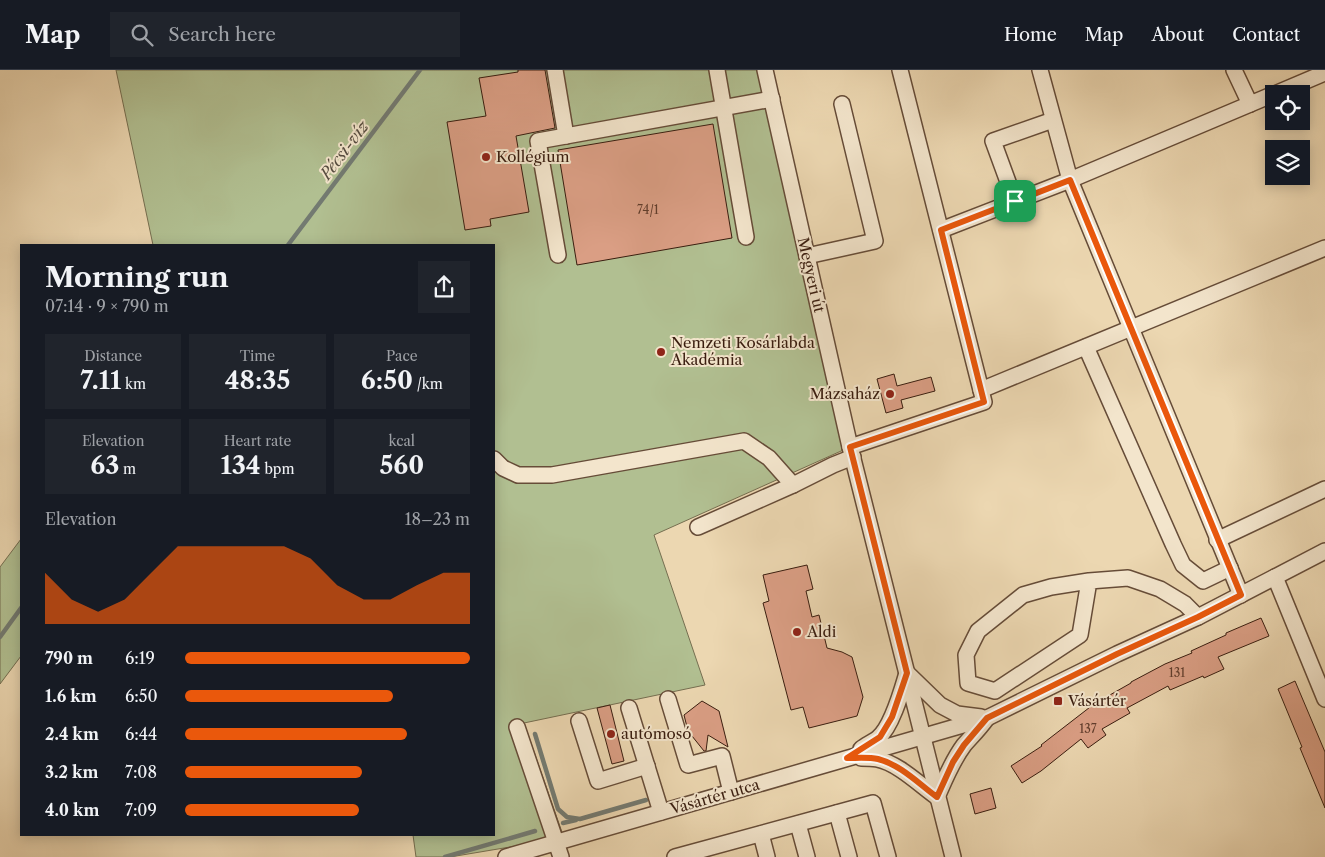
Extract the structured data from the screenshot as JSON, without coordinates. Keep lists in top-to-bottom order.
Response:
{
  "streets": {
    "street": ["Megyeri út", "Vásártér utca"]
  },
  "crossings": [
    ["Megyeri út", "Vásártér utca"]
  ],
  "water": ["Pécsi-víz"],
  "places": {
    "other": [
      "Kollégium",
      "Nemzeti Kosárlabda Akadémia",
      "Mázsaház",
      "Aldi",
      "autómosó"
    ],
    "transit": ["Vásártér"]
  },
  "house_numbers": ["74/1", "131", "137"],
  "page": {
    "header": "Map",
    "search": "Search here",
    "nav": [
      "Home",
      "Map",
      "About",
      "Contact"
    ],
    "heading": ["Morning run", "07:14 · 9 × 790 m"],
    "stats": [
      ["Distance", "7.11 km"],
      ["Time", "48:35"],
      ["Pace", "6:50 /km"],
      ["Elevation", "63 m"],
      ["Heart rate", "134 bpm"],
      ["kcal", "560"]
    ],
    "chart": ["Elevation", "18–23 m"],
    "list": [
      {
        "name": "790 m",
        "note": "6:19"
      },
      {
        "name": "1.6 km",
        "note": "6:50"
      },
      {
        "name": "2.4 km",
        "note": "6:44"
      },
      {
        "name": "3.2 km",
        "note": "7:08"
      },
      {
        "name": "4.0 km",
        "note": "7:09"
      }
    ]
  }
}
